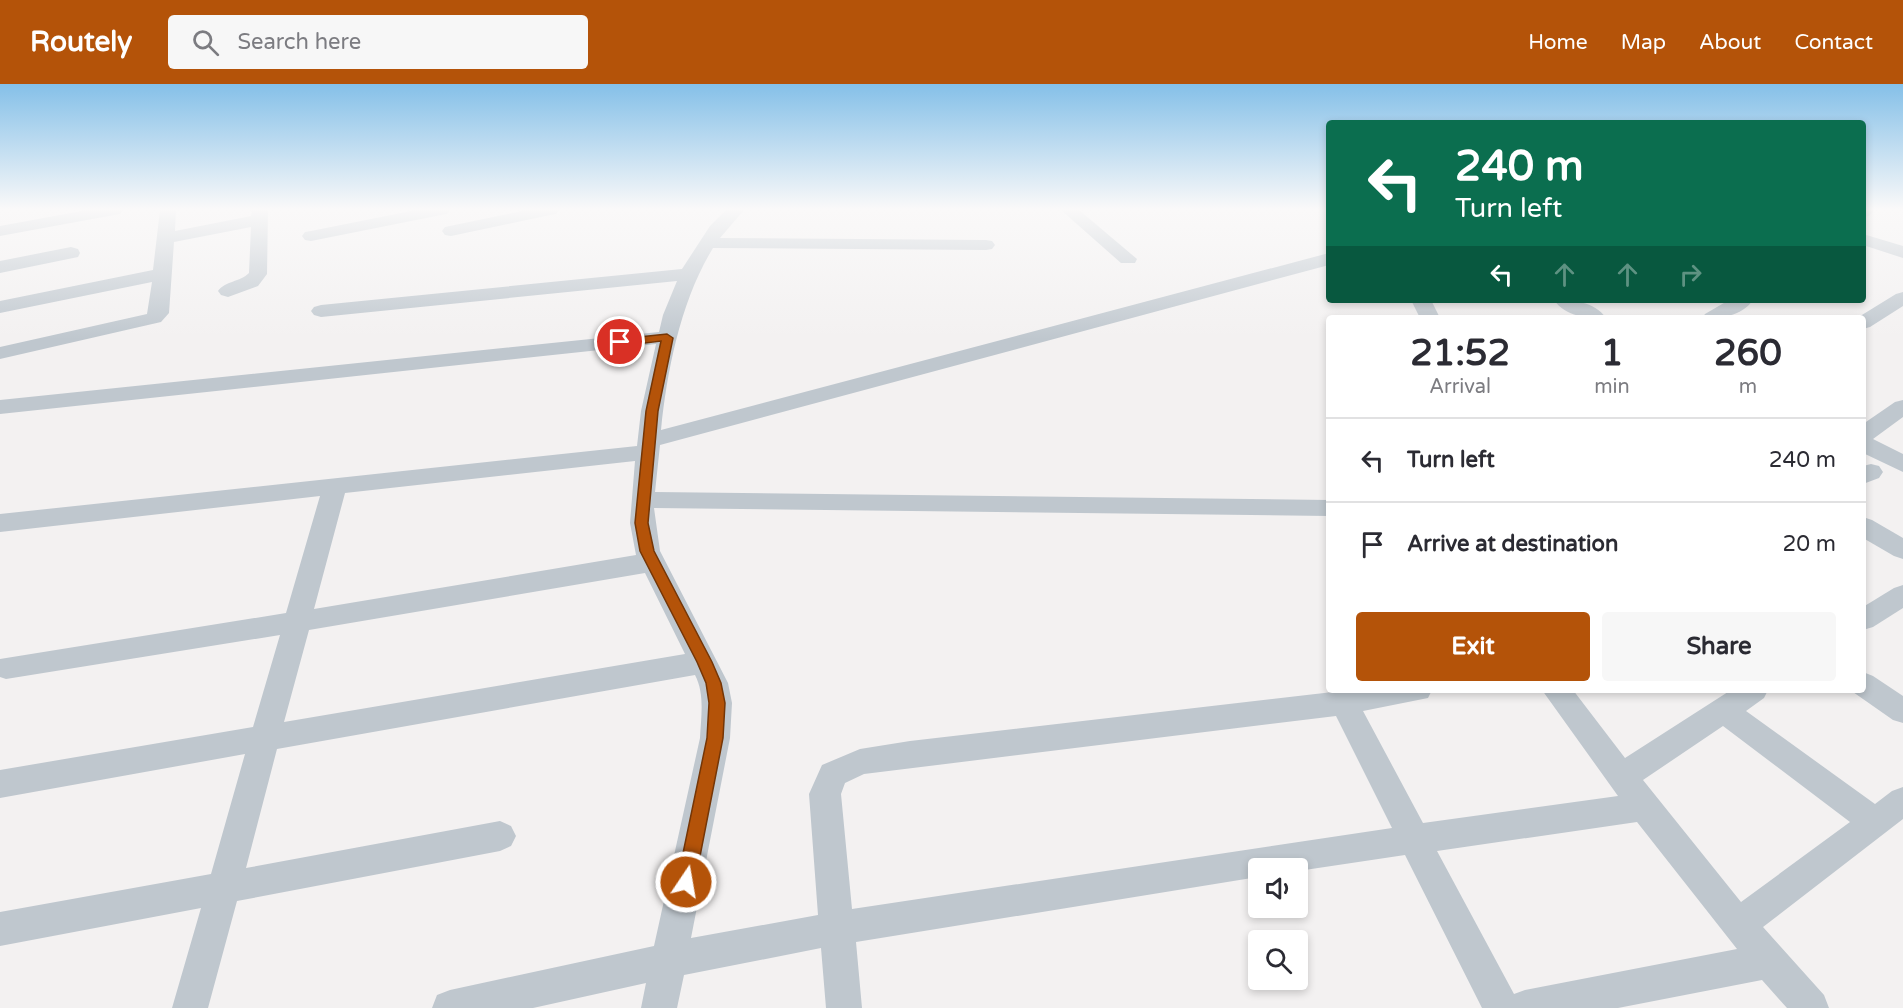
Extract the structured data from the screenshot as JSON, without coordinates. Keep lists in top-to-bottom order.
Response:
{
  "page": {
    "header": "Routely",
    "search": "Search here",
    "nav": [
      "Home",
      "Map",
      "About",
      "Contact"
    ],
    "turn": ["240 m", "Turn left"],
    "eta": [
      "21:52",
      "Arrival",
      "1",
      "min",
      "260",
      "m"
    ],
    "list": [
      {
        "name": "Turn left",
        "value": "240 m"
      },
      {
        "name": "Arrive at destination",
        "value": "20 m"
      }
    ],
    "buttons": ["Exit", "Share"]
  }
}
